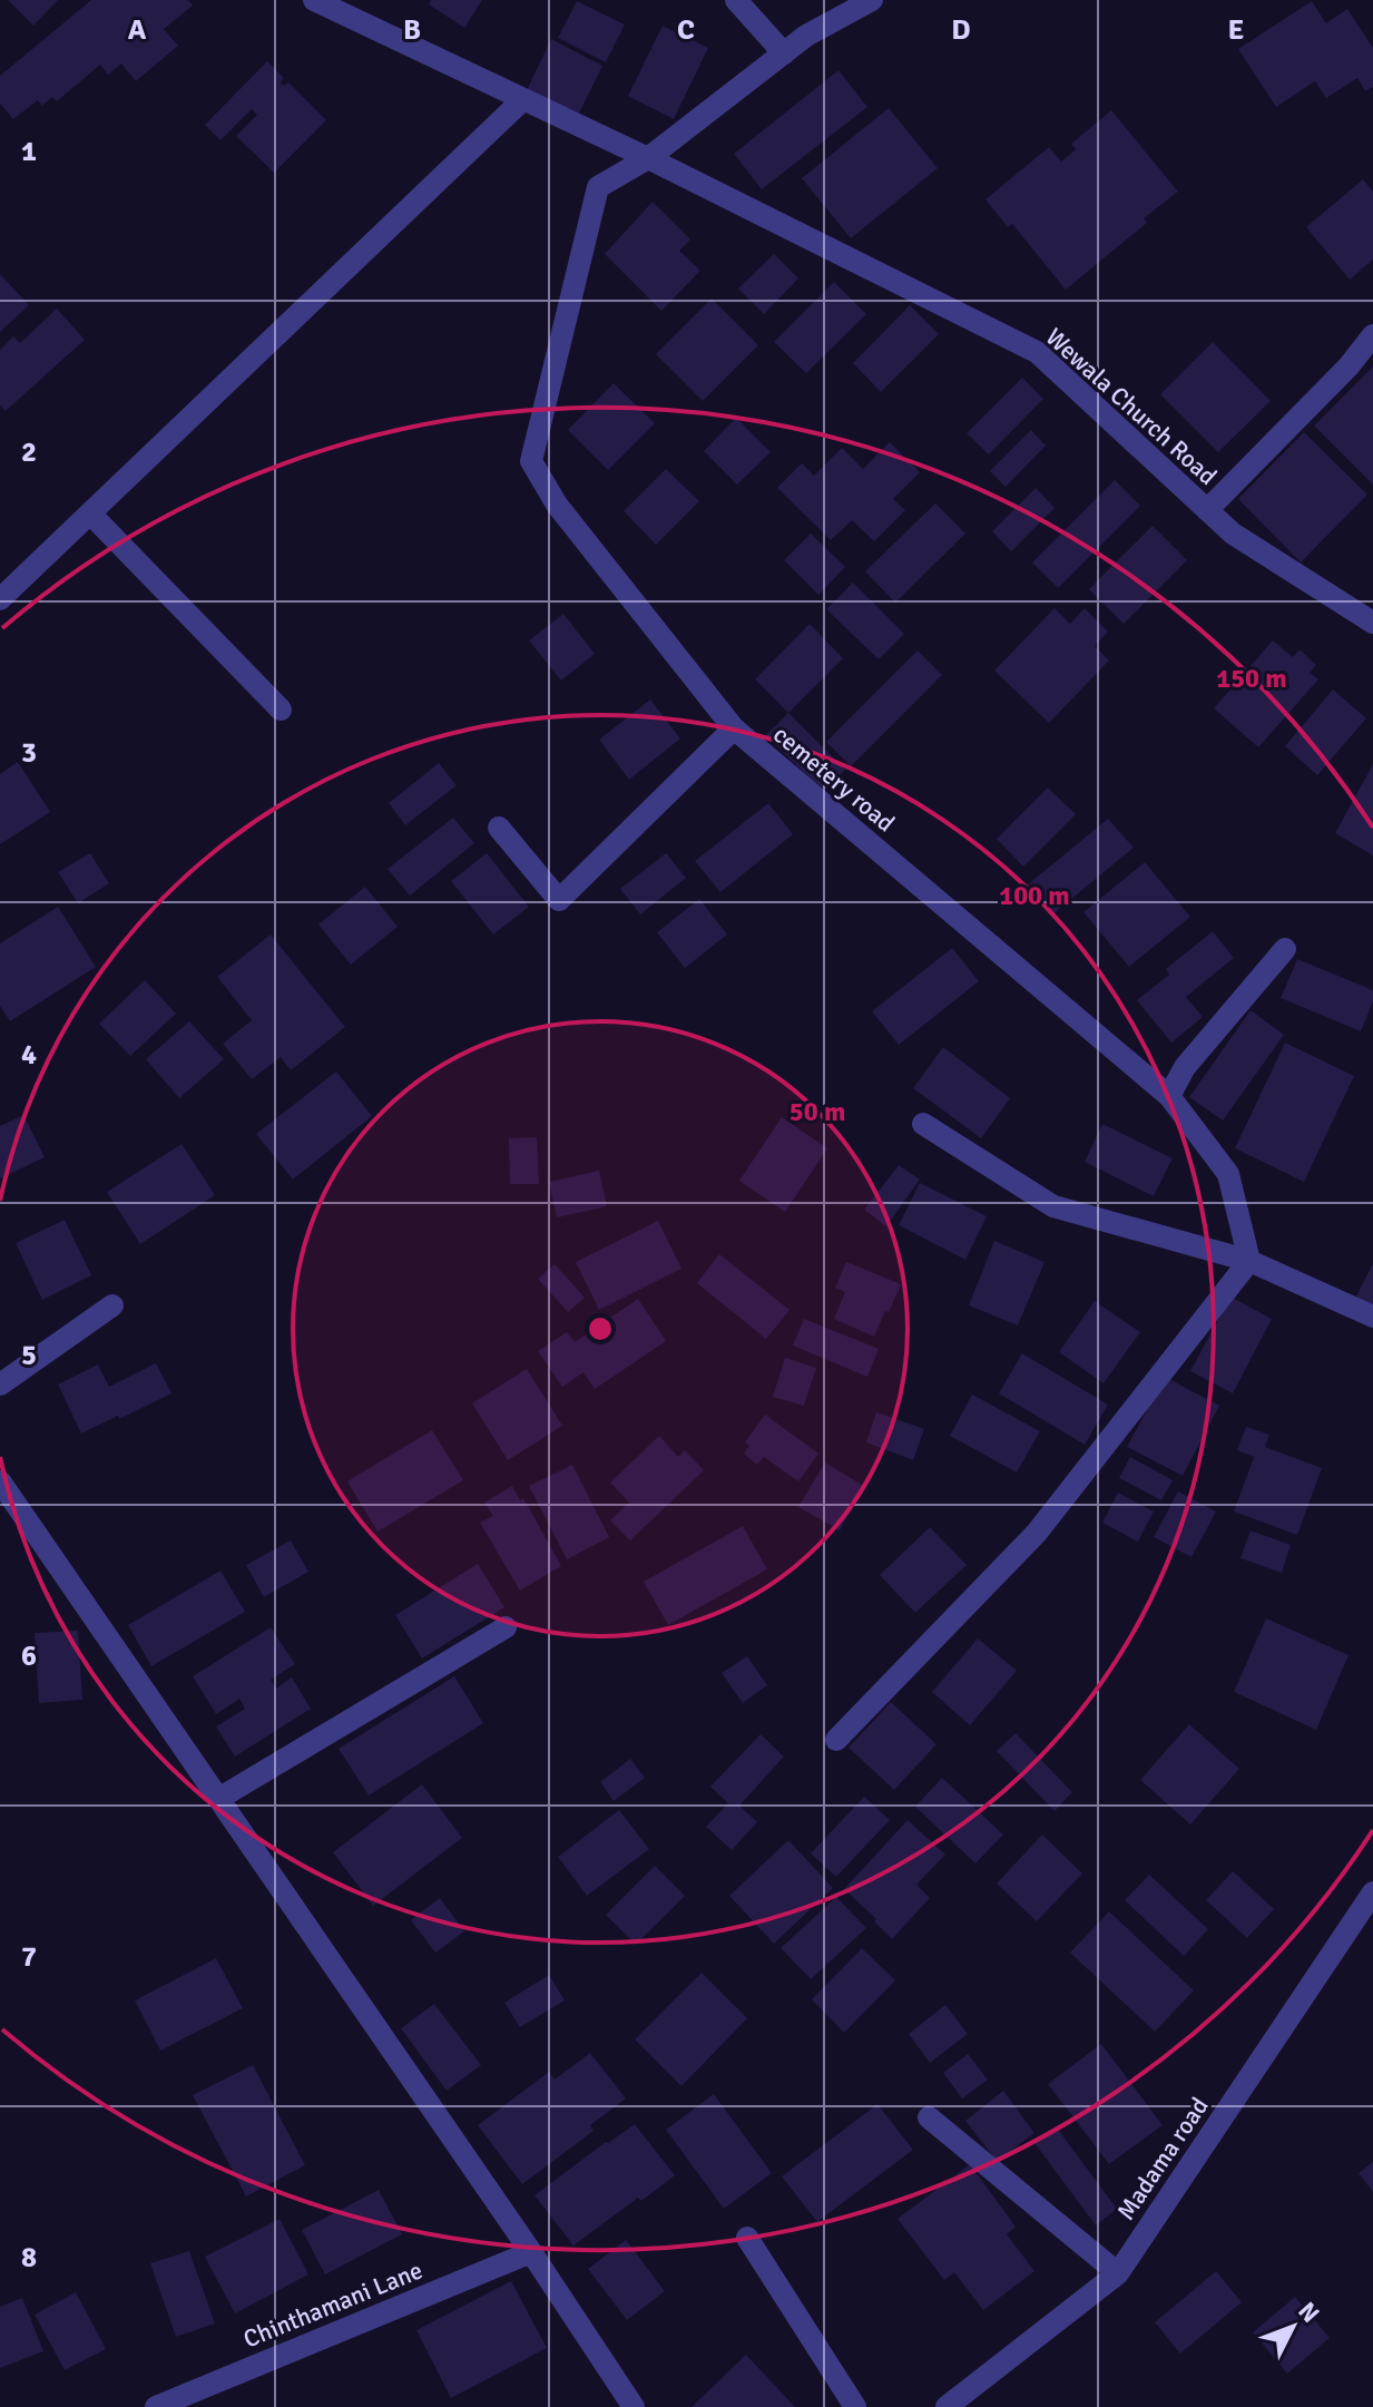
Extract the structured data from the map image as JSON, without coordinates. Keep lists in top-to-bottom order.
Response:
{
  "streets": {
    "street": [
      "Wewala Church Road",
      "cemetery road",
      "Madama road",
      "Chinthamani Lane"
    ]
  },
  "crossings": [
    ["Wewala Church Road", "cemetery road"]
  ],
  "north": "top right",
  "grid": {
    "columns": [
      "A",
      "B",
      "C",
      "D",
      "E"
    ],
    "rows": [
      "1",
      "2",
      "3",
      "4",
      "5",
      "6",
      "7",
      "8"
    ]
  },
  "rings": ["150 m", "100 m", "50 m"]
}
